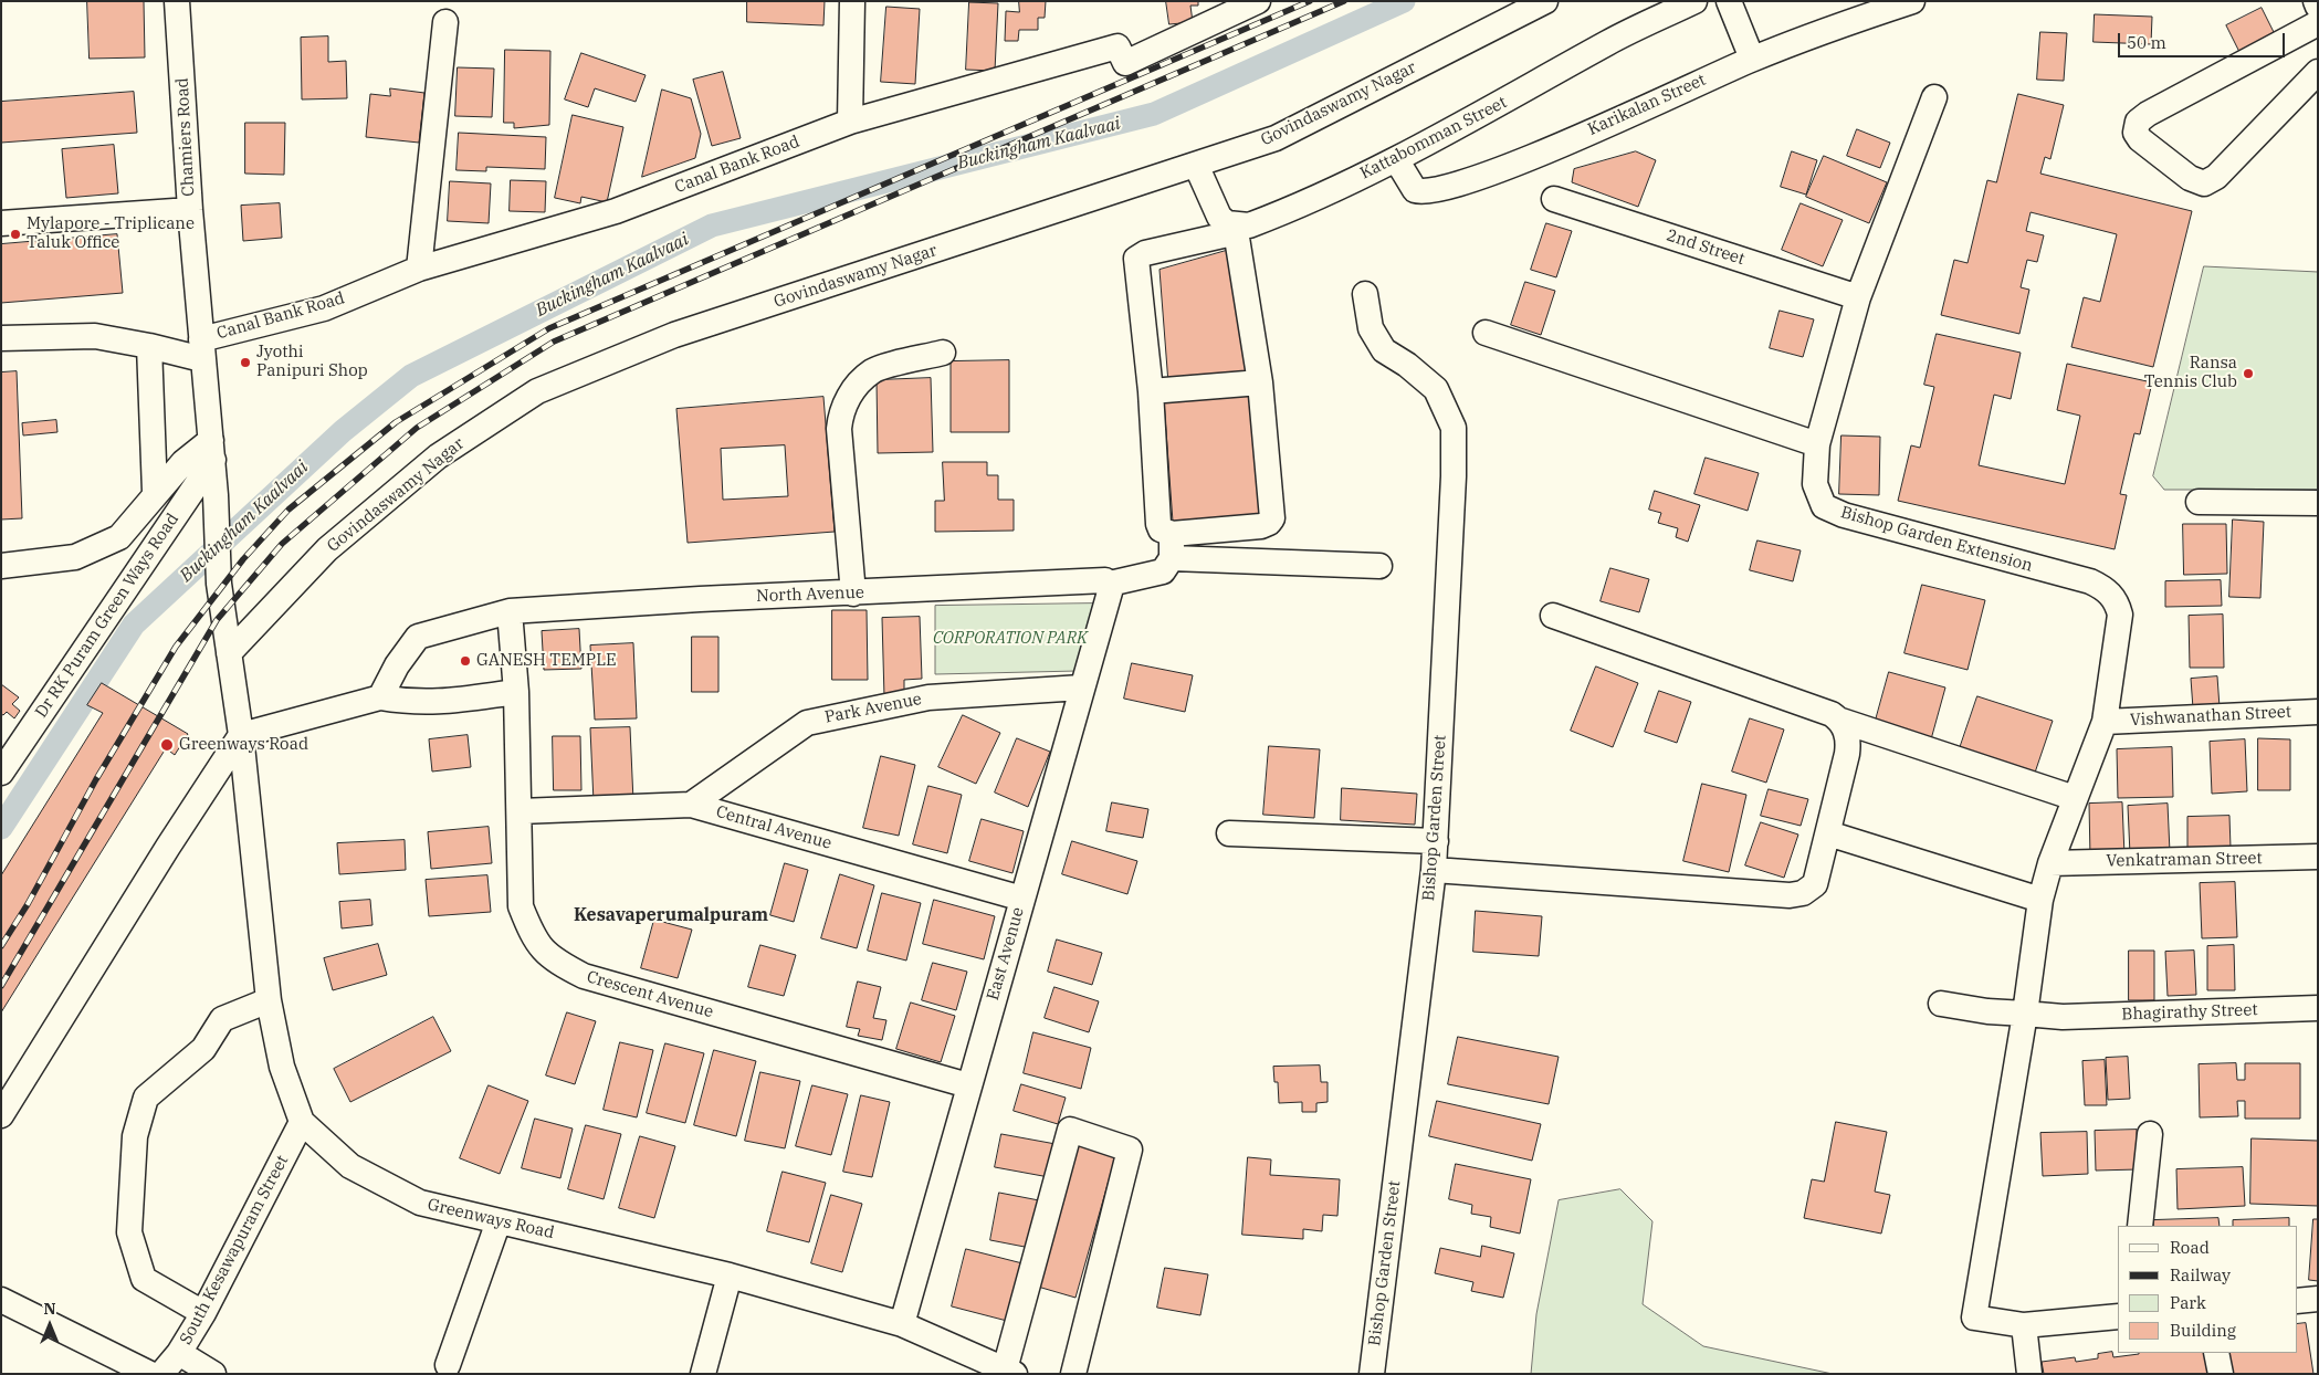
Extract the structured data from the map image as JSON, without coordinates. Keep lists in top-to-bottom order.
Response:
{
  "streets": {
    "street": [
      "Govindaswamy Nagar",
      "Karikalan Street",
      "Chamiers Road",
      "Kattabomman Street",
      "Canal Bank Road",
      "2nd Street",
      "Bishop Garden Extension",
      "North Avenue",
      "Dr RK Puram Green Ways Road",
      "Park Avenue",
      "Vishwanathan Street",
      "Bishop Garden Street",
      "Central Avenue",
      "Venkatraman Street",
      "East Avenue",
      "Crescent Avenue",
      "Bhagirathy Street",
      "Greenways Road",
      "South Kesawapuram Street"
    ]
  },
  "crossings": [
    ["Govindaswamy Nagar", "Kattabomman Street"],
    ["Govindaswamy Nagar", "Greenways Road"],
    ["Karikalan Street", "Kattabomman Street"],
    ["Chamiers Road", "Canal Bank Road"],
    ["Chamiers Road", "Greenways Road"],
    ["Canal Bank Road", "Greenways Road"],
    ["2nd Street", "Bishop Garden Extension"],
    ["Bishop Garden Extension", "Vishwanathan Street"],
    ["North Avenue", "East Avenue"],
    ["North Avenue", "Crescent Avenue"],
    ["Dr RK Puram Green Ways Road", "Greenways Road"],
    ["Park Avenue", "Central Avenue"],
    ["Park Avenue", "East Avenue"],
    ["Central Avenue", "East Avenue"],
    ["Central Avenue", "Crescent Avenue"],
    ["East Avenue", "Crescent Avenue"],
    ["East Avenue", "Greenways Road"],
    ["Greenways Road", "South Kesawapuram Street"]
  ],
  "districts": ["Kesavaperumalpuram"],
  "water": ["Buckingham Kaalvaai"],
  "parks": ["CORPORATION PARK"],
  "places": [
    "Mylapore - Triplicane Taluk Office",
    "Jyothi Panipuri Shop",
    "Ransa Tennis Club",
    "GANESH TEMPLE",
    "Greenways Road"
  ],
  "legend": [
    "Road",
    "Railway",
    "Park",
    "Building"
  ],
  "scale_bar": "50 m",
  "north": "top"
}
